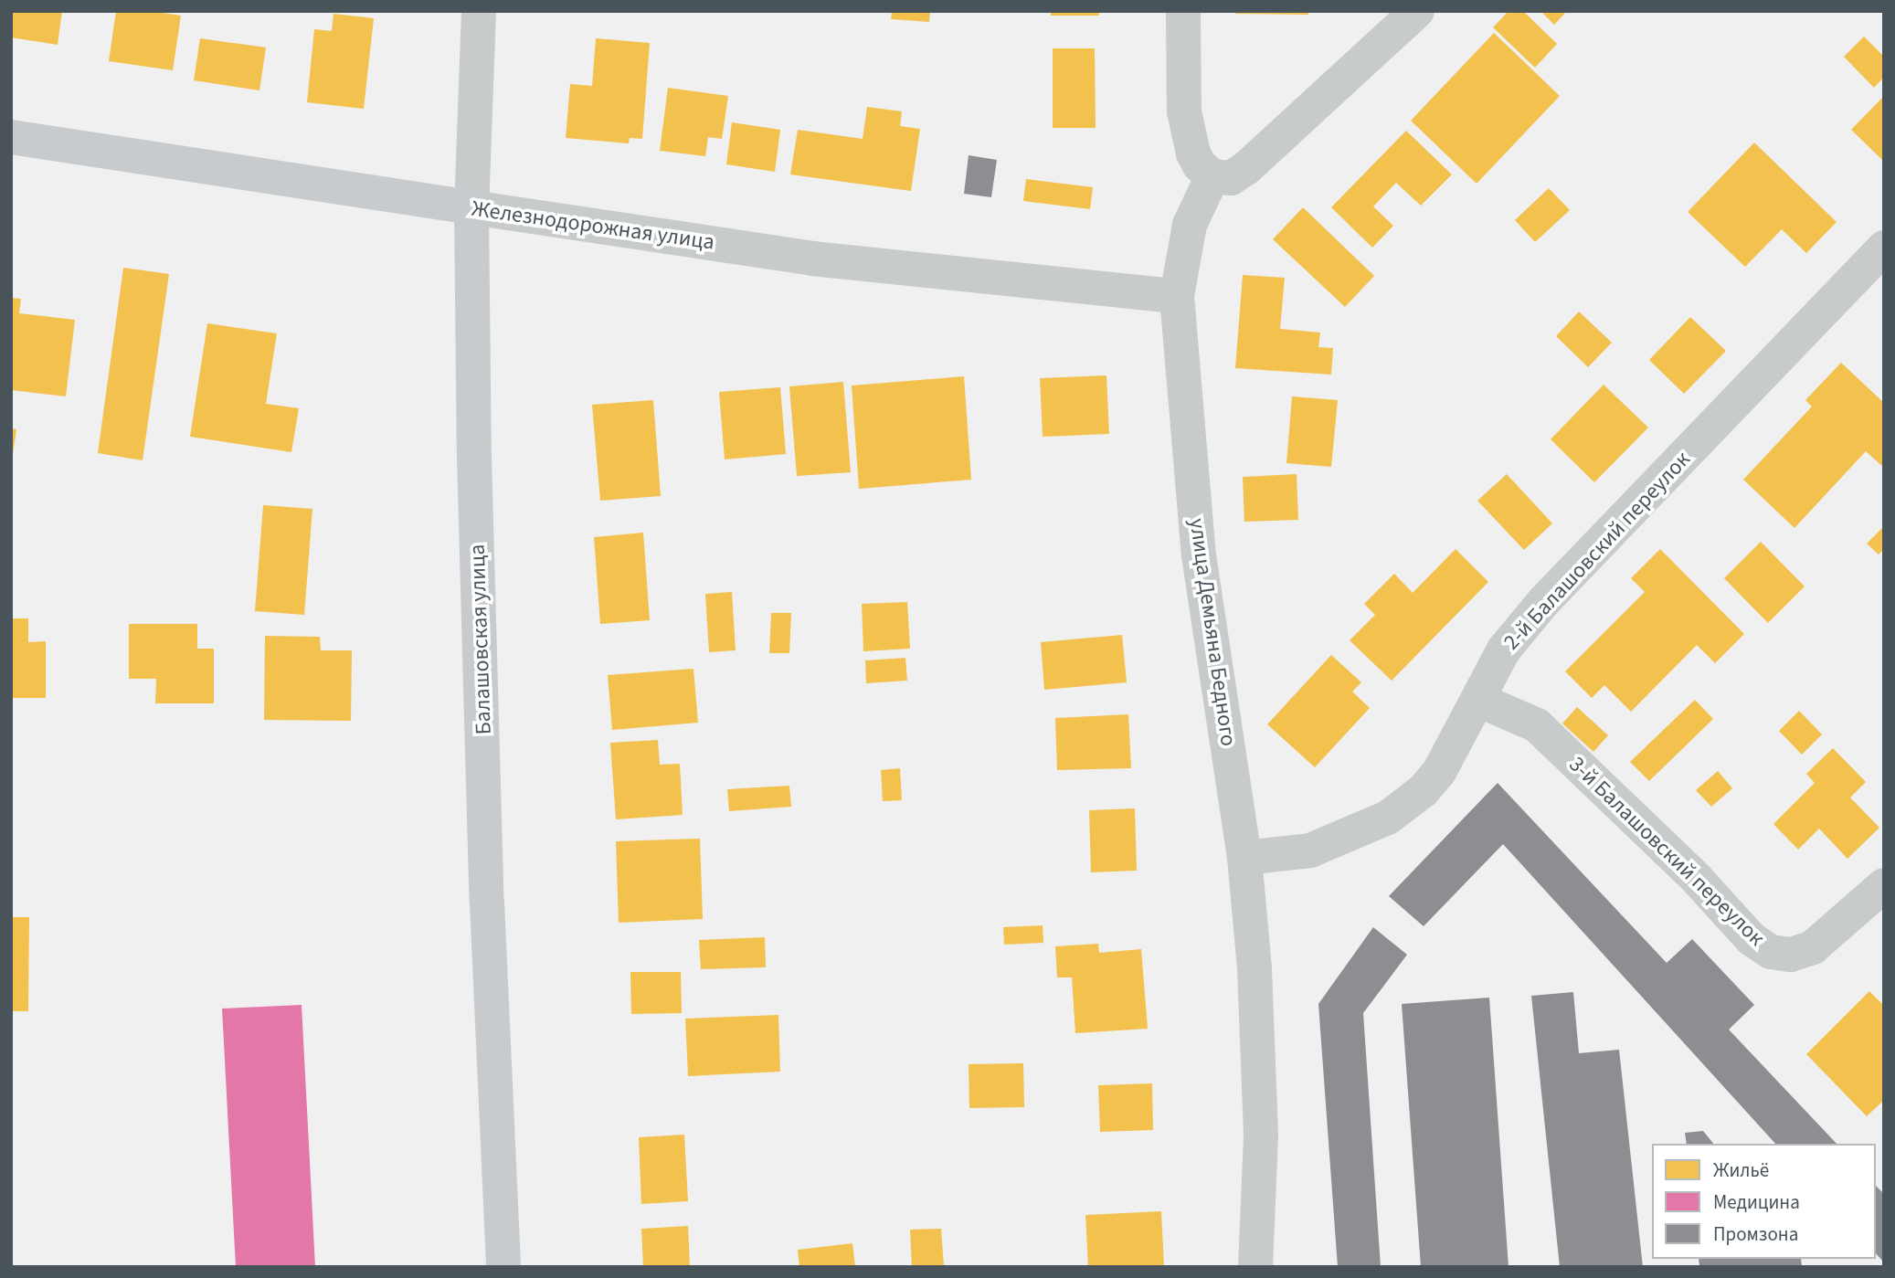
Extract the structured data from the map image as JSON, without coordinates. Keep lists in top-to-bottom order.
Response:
{
  "streets": {
    "street": [
      "Железнодорожная улица",
      "2-й Балашовский переулок",
      "улица Демьяна Бедного",
      "Балашовская улица",
      "3-й Балашовский переулок"
    ]
  },
  "crossings": [
    ["Железнодорожная улица", "улица Демьяна Бедного"],
    ["Железнодорожная улица", "Балашовская улица"],
    ["2-й Балашовский переулок", "улица Демьяна Бедного"],
    ["2-й Балашовский переулок", "3-й Балашовский переулок"]
  ],
  "legend": ["Жильё", "Медицина", "Промзона"]
}
